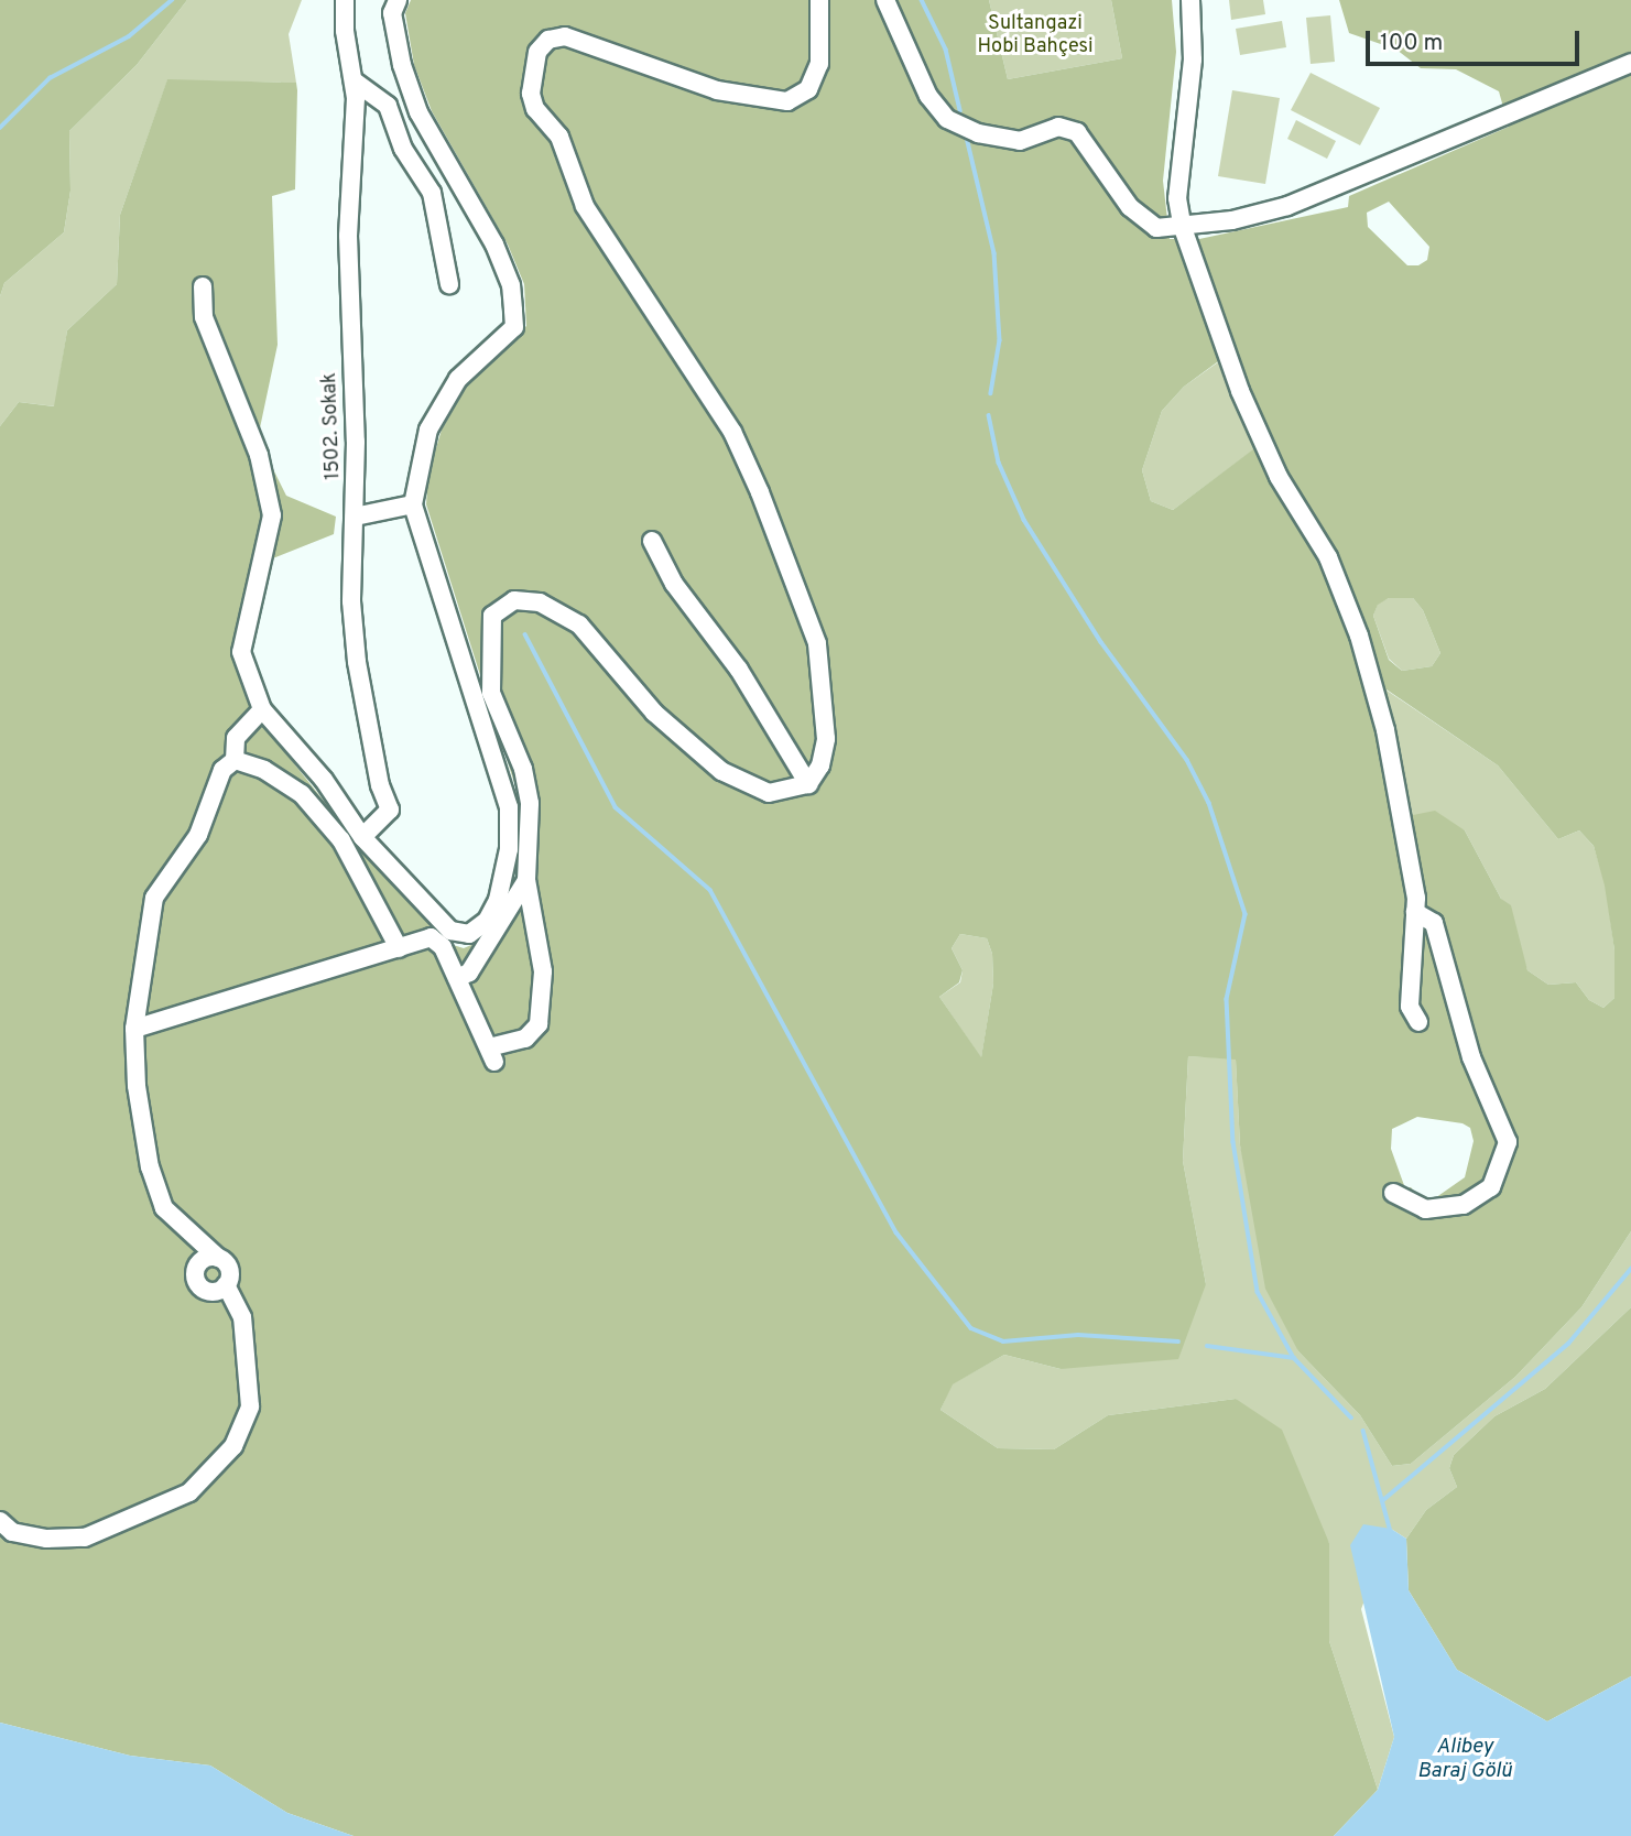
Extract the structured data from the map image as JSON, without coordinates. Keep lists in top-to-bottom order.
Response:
{
  "streets": {
    "street": ["1502. Sokak"]
  },
  "water": ["Alibey Baraj Gölü"],
  "parks": ["Sultangazi Hobi Bahçesi"],
  "scale_bar": "100 m"
}
